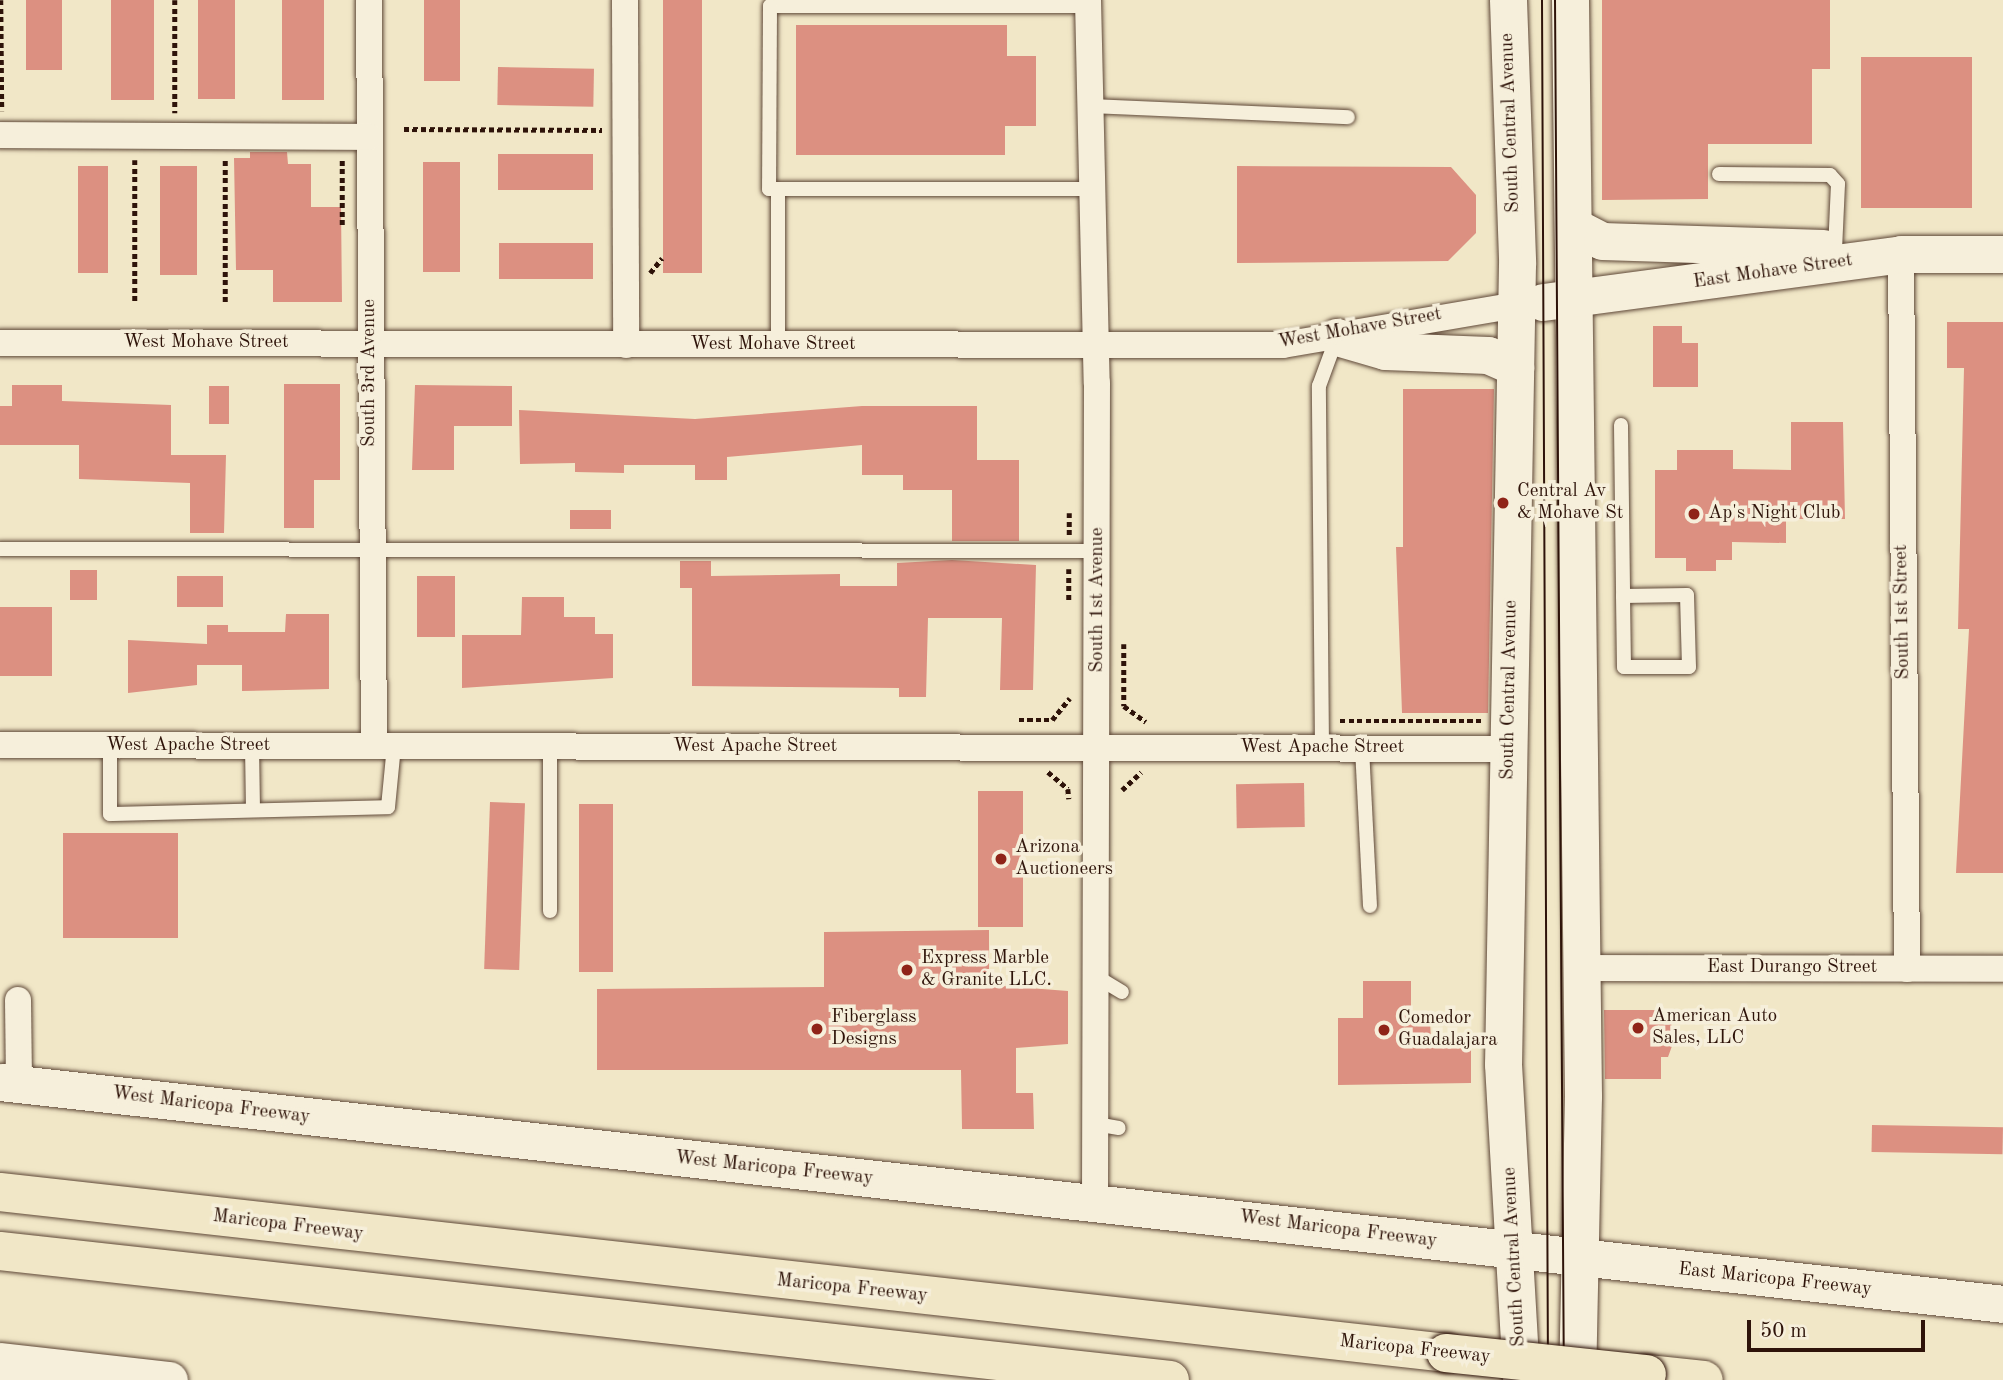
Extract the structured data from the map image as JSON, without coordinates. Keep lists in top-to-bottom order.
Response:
{
  "streets": {
    "highway": ["Maricopa Freeway"],
    "main road": [
      "South Central Avenue",
      "East Mohave Street",
      "West Maricopa Freeway",
      "East Maricopa Freeway"
    ],
    "street": [
      "West Mohave Street",
      "South 3rd Avenue",
      "South 1st Avenue",
      "South 1st Street",
      "West Apache Street",
      "East Durango Street"
    ]
  },
  "crossings": [
    ["South Central Avenue", "East Mohave Street"],
    ["South Central Avenue", "West Mohave Street"],
    ["South Central Avenue", "West Apache Street"],
    ["South Central Avenue", "East Durango Street"],
    ["South Central Avenue", "West Maricopa Freeway"],
    ["South Central Avenue", "East Maricopa Freeway"],
    ["East Mohave Street", "West Mohave Street"],
    ["East Mohave Street", "South 1st Street"],
    ["West Mohave Street", "South 3rd Avenue"],
    ["West Mohave Street", "South 1st Avenue"],
    ["South 3rd Avenue", "West Apache Street"],
    ["South 1st Avenue", "West Apache Street"],
    ["South 1st Avenue", "West Maricopa Freeway"],
    ["South 1st Street", "East Durango Street"],
    ["West Maricopa Freeway", "East Maricopa Freeway"]
  ],
  "places": [
    "Central Av & Mohave St",
    "Ap's Night Club",
    "Arizona Auctioneers",
    "Express Marble & Granite LLC.",
    "American Auto Sales, LLC",
    "Fiberglass Designs",
    "Comedor Guadalajara"
  ],
  "scale_bar": "50 m"
}
